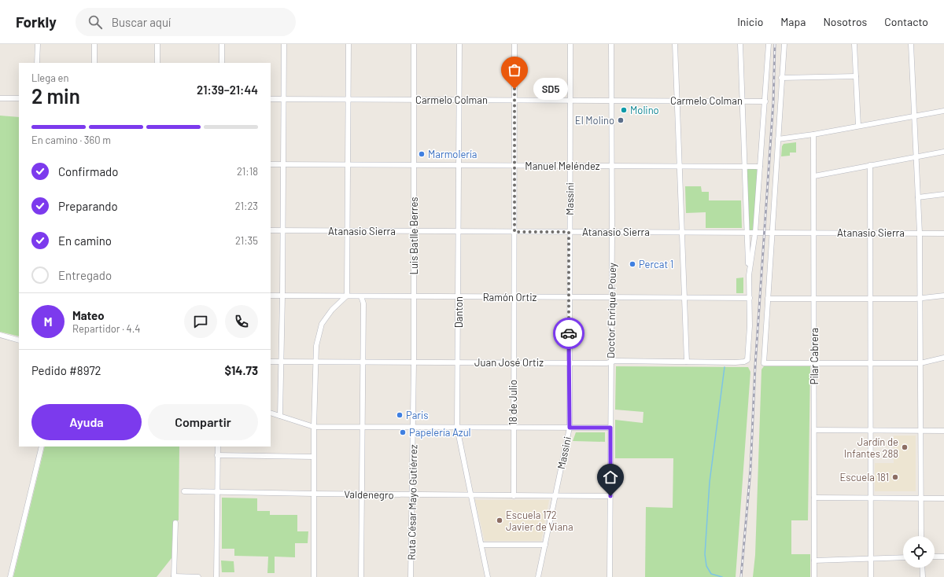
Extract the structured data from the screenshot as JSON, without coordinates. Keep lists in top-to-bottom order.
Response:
{
  "streets": {
    "street": [
      "Carmelo Colman",
      "Manuel Meléndez",
      "Massini",
      "Atanasio Sierra",
      "Luis Batlle Berres",
      "Ramón Ortiz",
      "Doctor Enrique Pouey",
      "Danton",
      "Pilar Cabrera",
      "Juan José Ortiz",
      "18 de Julio",
      "Valdenegro",
      "Ruta César Mayo Gutiérrez"
    ]
  },
  "crossings": [
    ["Carmelo Colman", "Massini"],
    ["Carmelo Colman", "Luis Batlle Berres"],
    ["Carmelo Colman", "Doctor Enrique Pouey"],
    ["Carmelo Colman", "Danton"],
    ["Carmelo Colman", "18 de Julio"],
    ["Manuel Meléndez", "Massini"],
    ["Manuel Meléndez", "Luis Batlle Berres"],
    ["Manuel Meléndez", "Doctor Enrique Pouey"],
    ["Manuel Meléndez", "Danton"],
    ["Manuel Meléndez", "18 de Julio"],
    ["Massini", "Atanasio Sierra"],
    ["Massini", "Ramón Ortiz"],
    ["Massini", "Juan José Ortiz"],
    ["Massini", "Valdenegro"],
    ["Atanasio Sierra", "Luis Batlle Berres"],
    ["Atanasio Sierra", "Doctor Enrique Pouey"],
    ["Atanasio Sierra", "Danton"],
    ["Atanasio Sierra", "Pilar Cabrera"],
    ["Atanasio Sierra", "18 de Julio"],
    ["Luis Batlle Berres", "Ramón Ortiz"],
    ["Luis Batlle Berres", "Juan José Ortiz"],
    ["Luis Batlle Berres", "Ruta César Mayo Gutiérrez"],
    ["Ramón Ortiz", "Doctor Enrique Pouey"],
    ["Ramón Ortiz", "Danton"],
    ["Ramón Ortiz", "Juan José Ortiz"],
    ["Ramón Ortiz", "18 de Julio"],
    ["Doctor Enrique Pouey", "Juan José Ortiz"],
    ["Doctor Enrique Pouey", "Valdenegro"],
    ["Danton", "Juan José Ortiz"],
    ["Danton", "Valdenegro"],
    ["Juan José Ortiz", "18 de Julio"],
    ["18 de Julio", "Valdenegro"],
    ["Valdenegro", "Ruta César Mayo Gutiérrez"]
  ],
  "places": [
    "SD5",
    "Molino",
    "El Molino",
    "Marmolería",
    "Percat 1",
    "Paris",
    "Papelería Azul",
    "Jardín de Infantes 288",
    "Escuela 181",
    "Escuela 172 Javier de Viana"
  ],
  "page": {
    "header": "Forkly",
    "search": "Buscar aquí",
    "nav": [
      "Inicio",
      "Mapa",
      "Nosotros",
      "Contacto"
    ],
    "heading": ["2 min", "Llega en", "21:39–21:44"],
    "panel": [
      "Mateo",
      "Repartidor · 4.4",
      "Pedido #8972",
      "$14.73"
    ],
    "bubble": "SD5",
    "bar": "En camino · 360 m",
    "list": [
      ["Confirmado", "21:18"],
      ["Preparando", "21:23"],
      ["En camino", "21:35"],
      "Entregado"
    ],
    "round": "M",
    "buttons": ["Ayuda", "Compartir"]
  }
}
